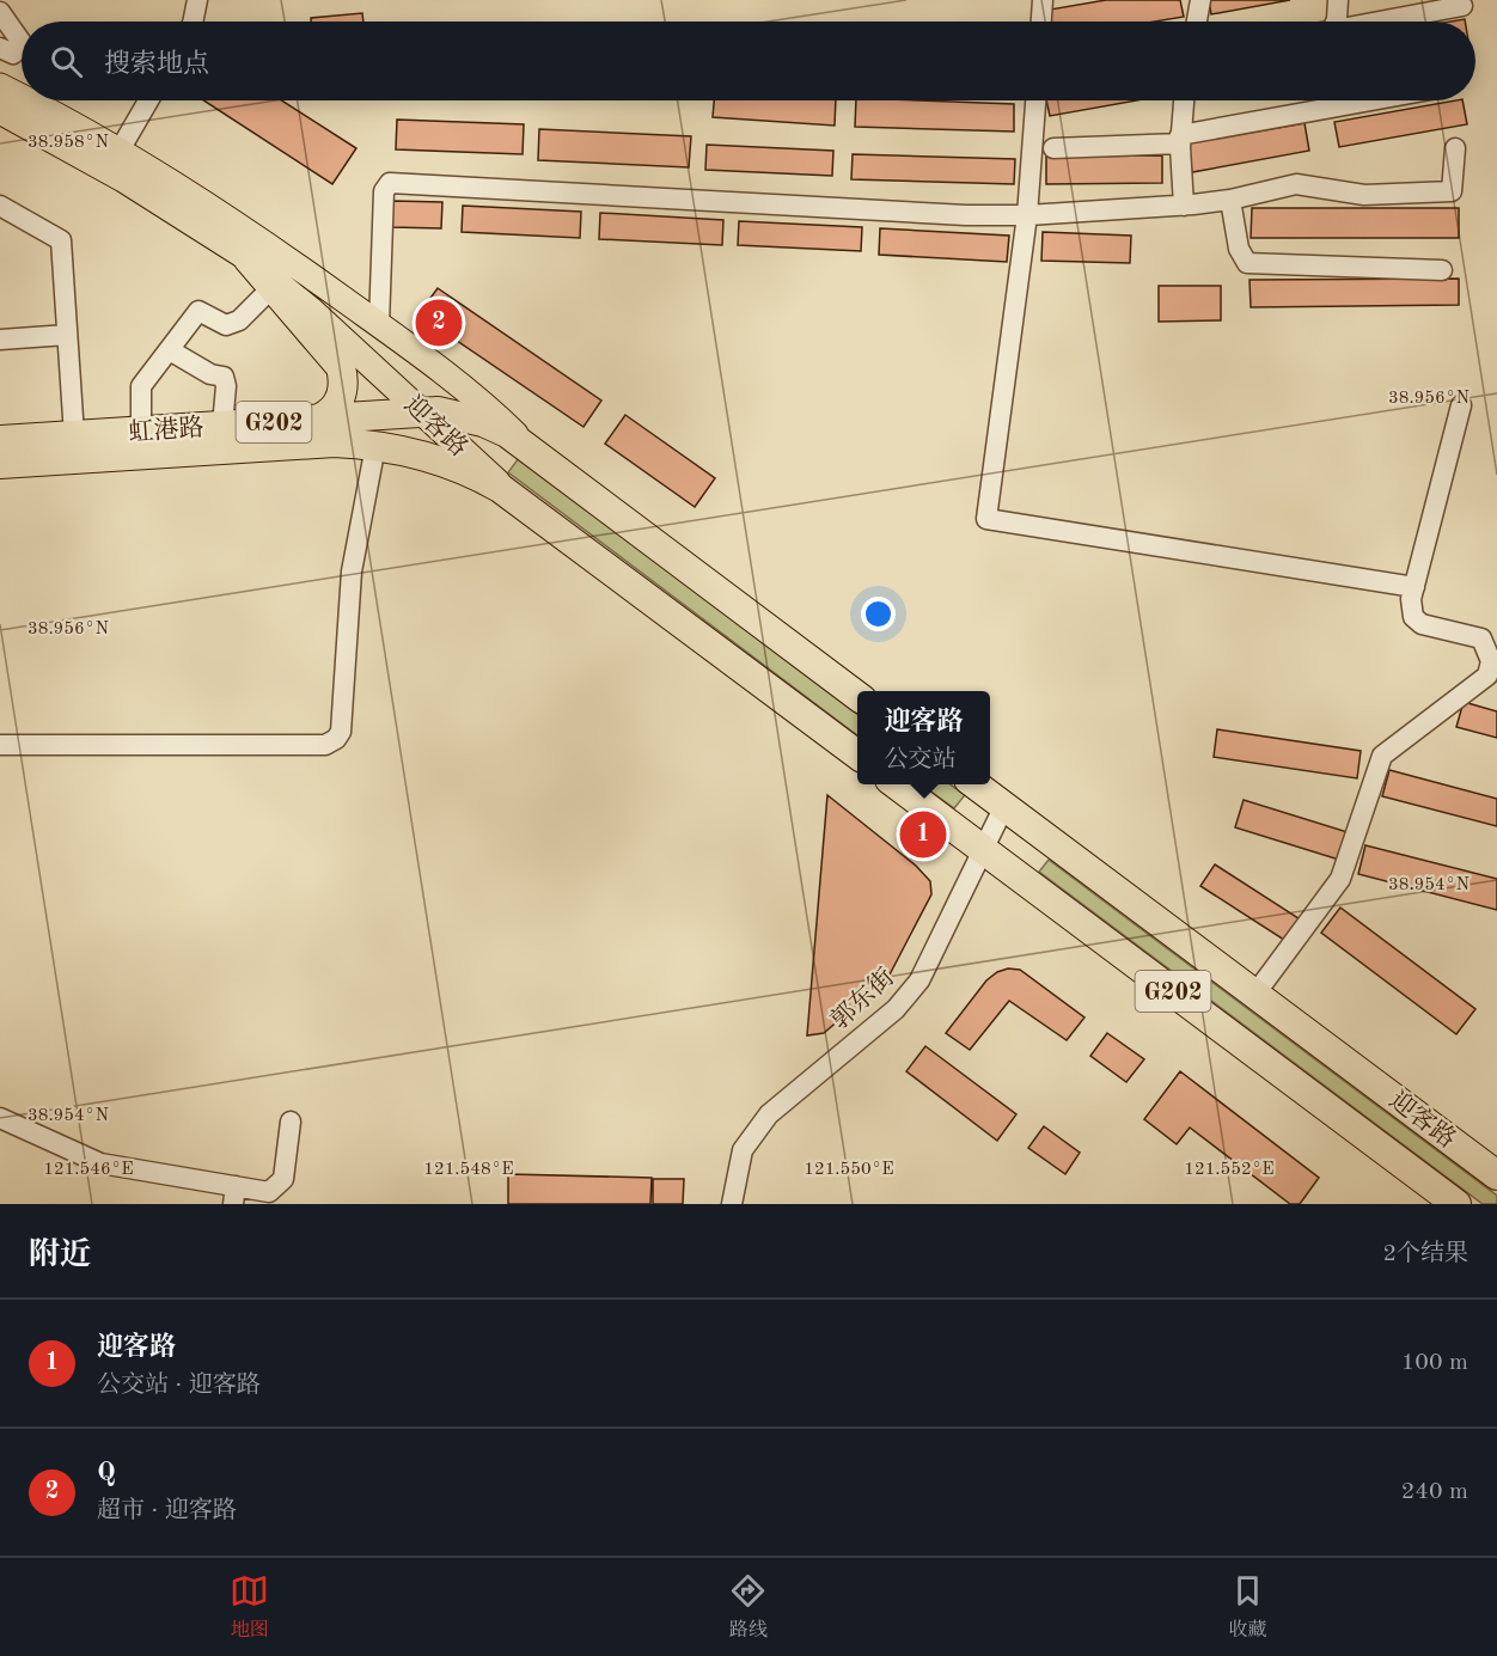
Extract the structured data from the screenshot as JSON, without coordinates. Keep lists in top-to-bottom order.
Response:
{
  "streets": {
    "highway": ["G202", "迎客路", "虹港路"],
    "street": ["郭东街"]
  },
  "crossings": [
    ["迎客路", "虹港路"],
    ["迎客路", "郭东街"]
  ],
  "page": {
    "search": "搜索地点",
    "pins": ["2", "1"],
    "popup": ["迎客路", "公交站"],
    "heading": ["附近", "2个结果"],
    "list": [
      {
        "mark": "1",
        "name": "迎客路",
        "note": "公交站 · 迎客路",
        "value": "100 m"
      },
      {
        "mark": "2",
        "name": "Q",
        "note": "超市 · 迎客路",
        "value": "240 m"
      }
    ],
    "nav": ["地图", "路线", "收藏"]
  },
  "coordinates": [
    "38.958°N",
    "38.956°N",
    "38.954°N",
    "121.546°E",
    "121.548°E",
    "121.550°E",
    "121.552°E"
  ]
}
